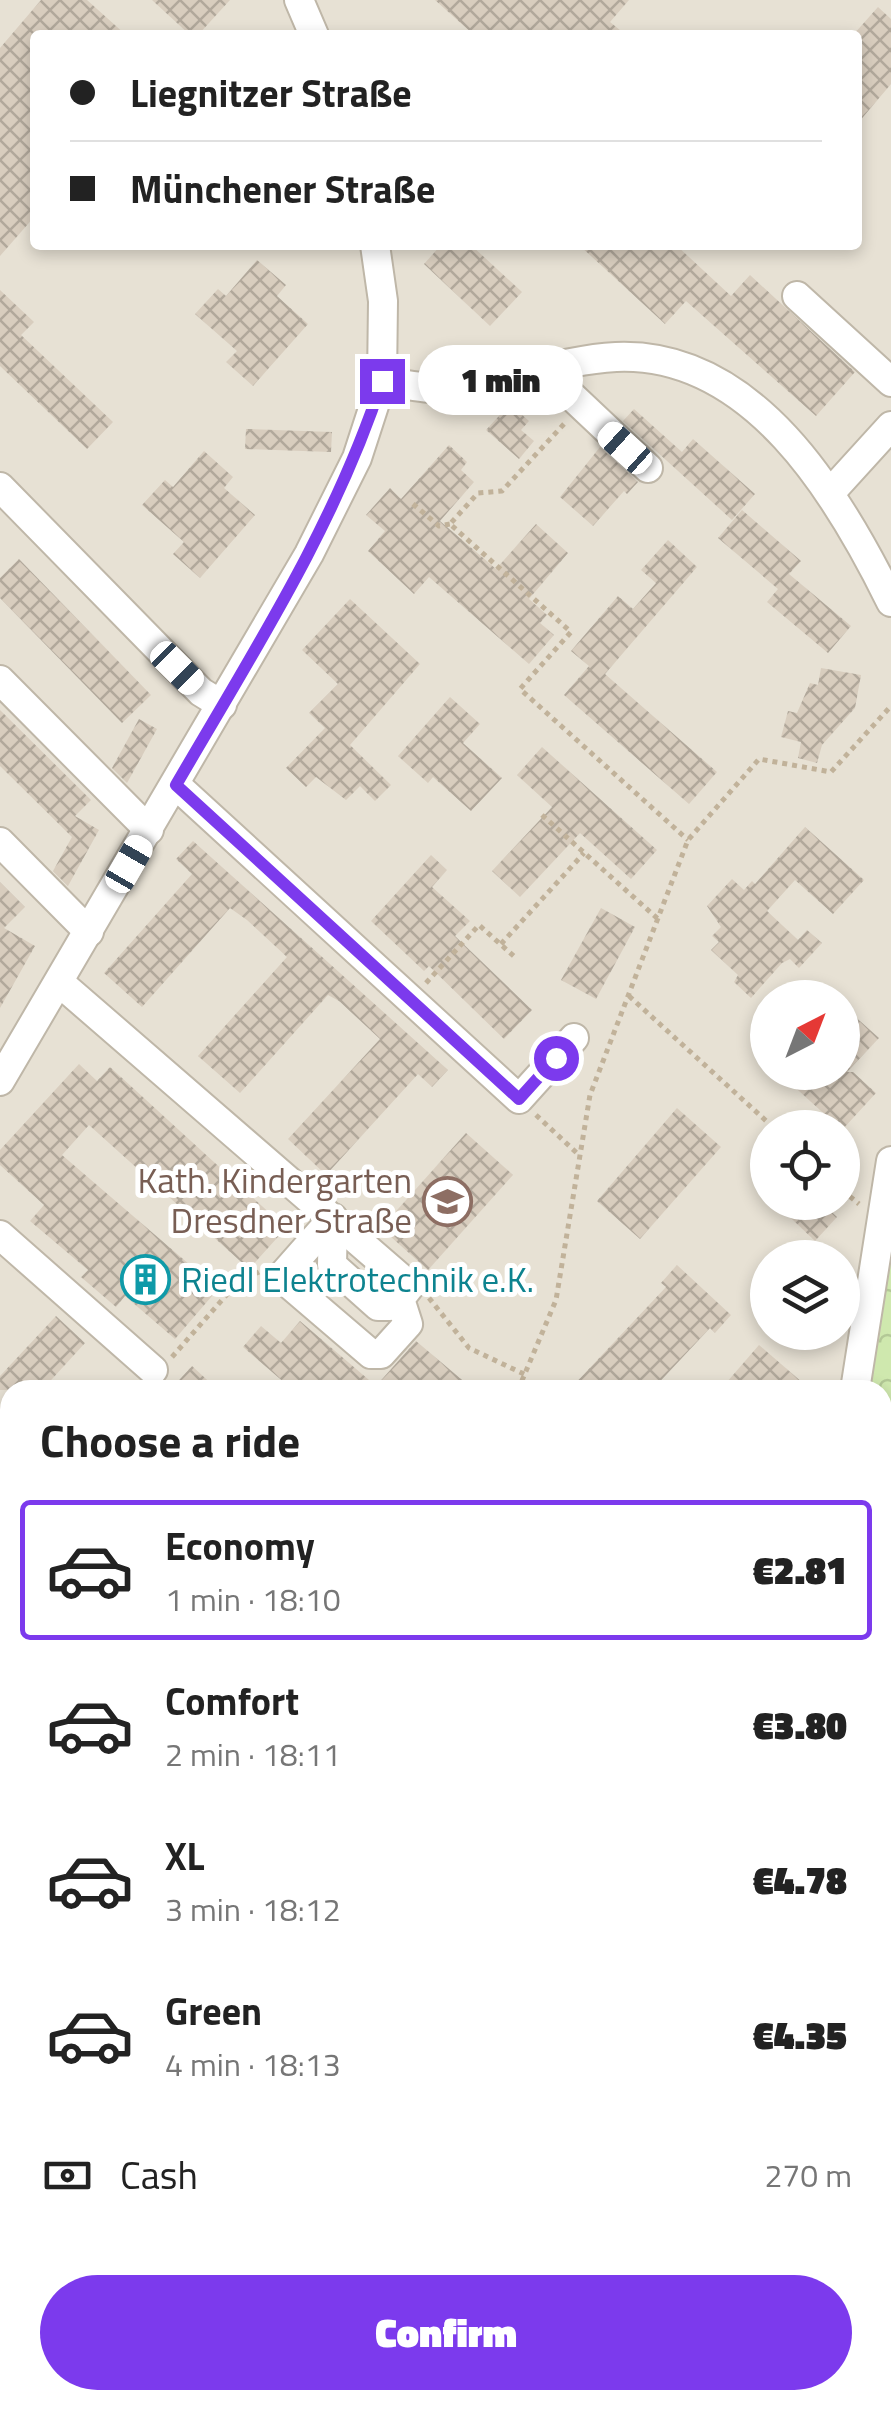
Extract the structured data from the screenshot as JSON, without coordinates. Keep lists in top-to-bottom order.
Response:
{
  "places": {
    "school or university": ["Kath. Kindergarten Dresdner Straße"],
    "building": ["Riedl Elektrotechnik e.K."]
  },
  "north": "top right",
  "page": {
    "banner": ["Liegnitzer Straße", "Münchener Straße"],
    "bubble": "1 min",
    "heading": "Choose a ride",
    "list": [
      {
        "name": "Economy",
        "note": "1 min · 18:10",
        "value": "€2.81"
      },
      {
        "name": "Comfort",
        "note": "2 min · 18:11",
        "value": "€3.80"
      },
      {
        "name": "XL",
        "note": "3 min · 18:12",
        "value": "€4.78"
      },
      {
        "name": "Green",
        "note": "4 min · 18:13",
        "value": "€4.35"
      }
    ],
    "pay": ["Cash", "270 m"],
    "buttons": "Confirm"
  }
}
